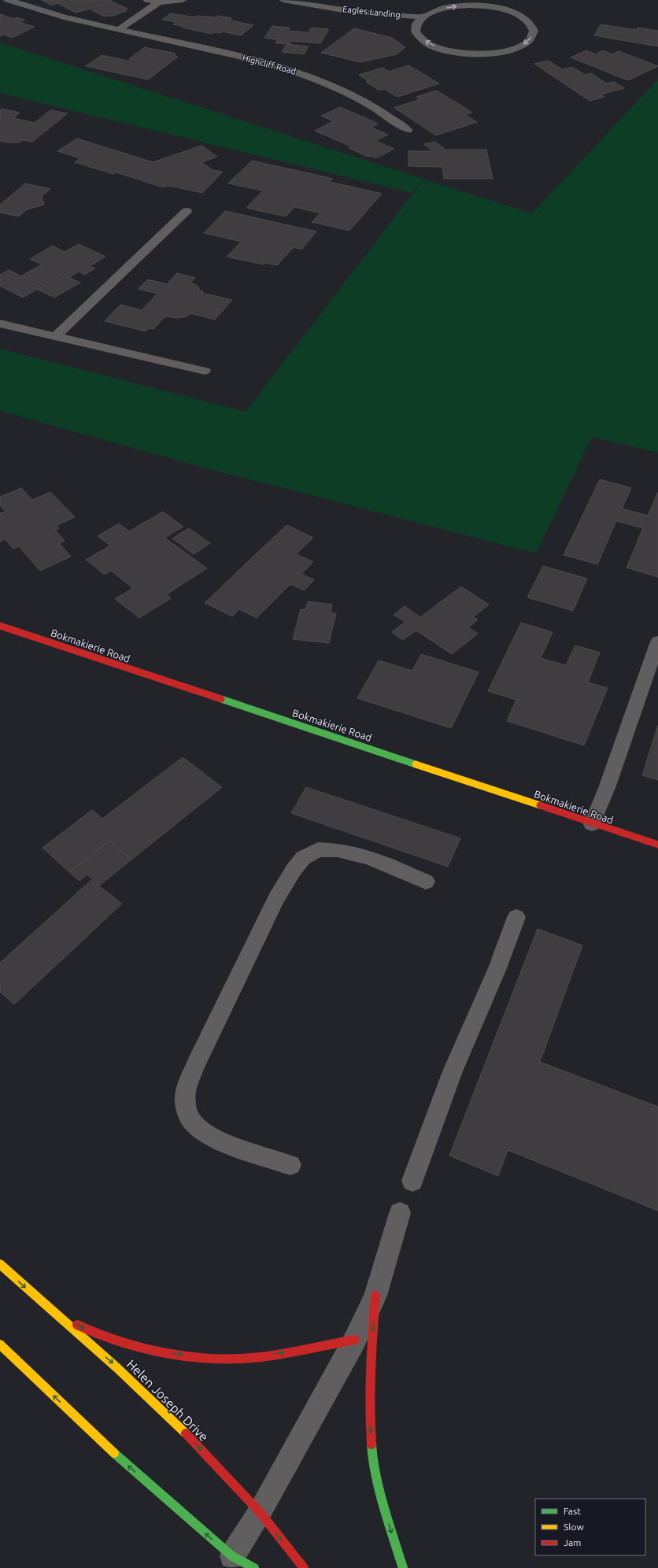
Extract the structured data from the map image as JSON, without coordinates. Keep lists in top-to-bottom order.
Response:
{
  "streets": {
    "street": [
      "Eagles Landing",
      "Highcliff Road",
      "Bokmakierie Road",
      "Helen Joseph Drive"
    ]
  },
  "legend": ["Fast", "Slow", "Jam"]
}
